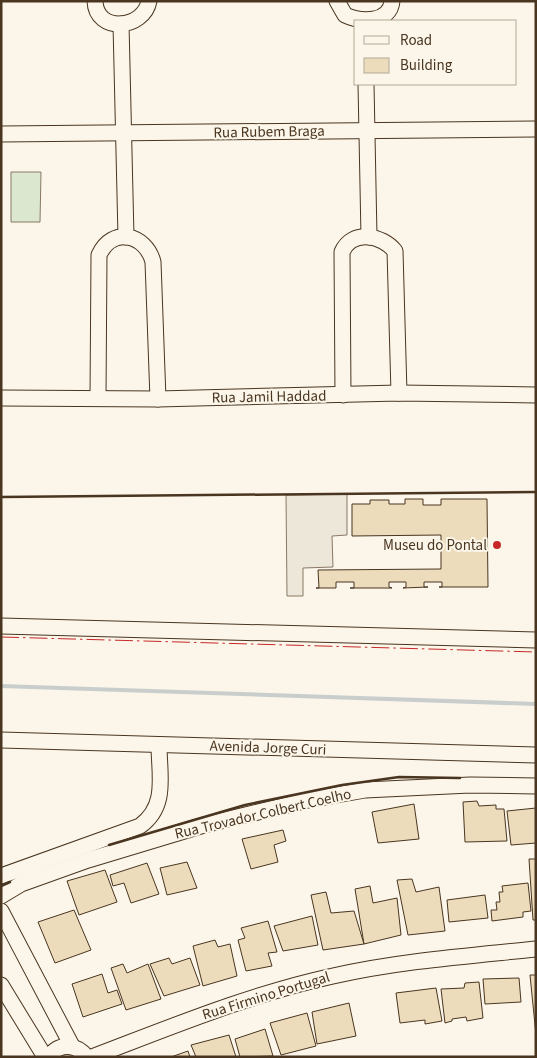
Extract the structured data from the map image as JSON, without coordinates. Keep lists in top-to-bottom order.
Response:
{
  "streets": {
    "street": [
      "Rua Rubem Braga",
      "Rua Jamil Haddad",
      "Avenida Jorge Curi",
      "Rua Trovador Colbert Coelho",
      "Rua Firmino Portugal"
    ]
  },
  "places": ["Museu do Pontal"],
  "legend": ["Road", "Building"]
}
